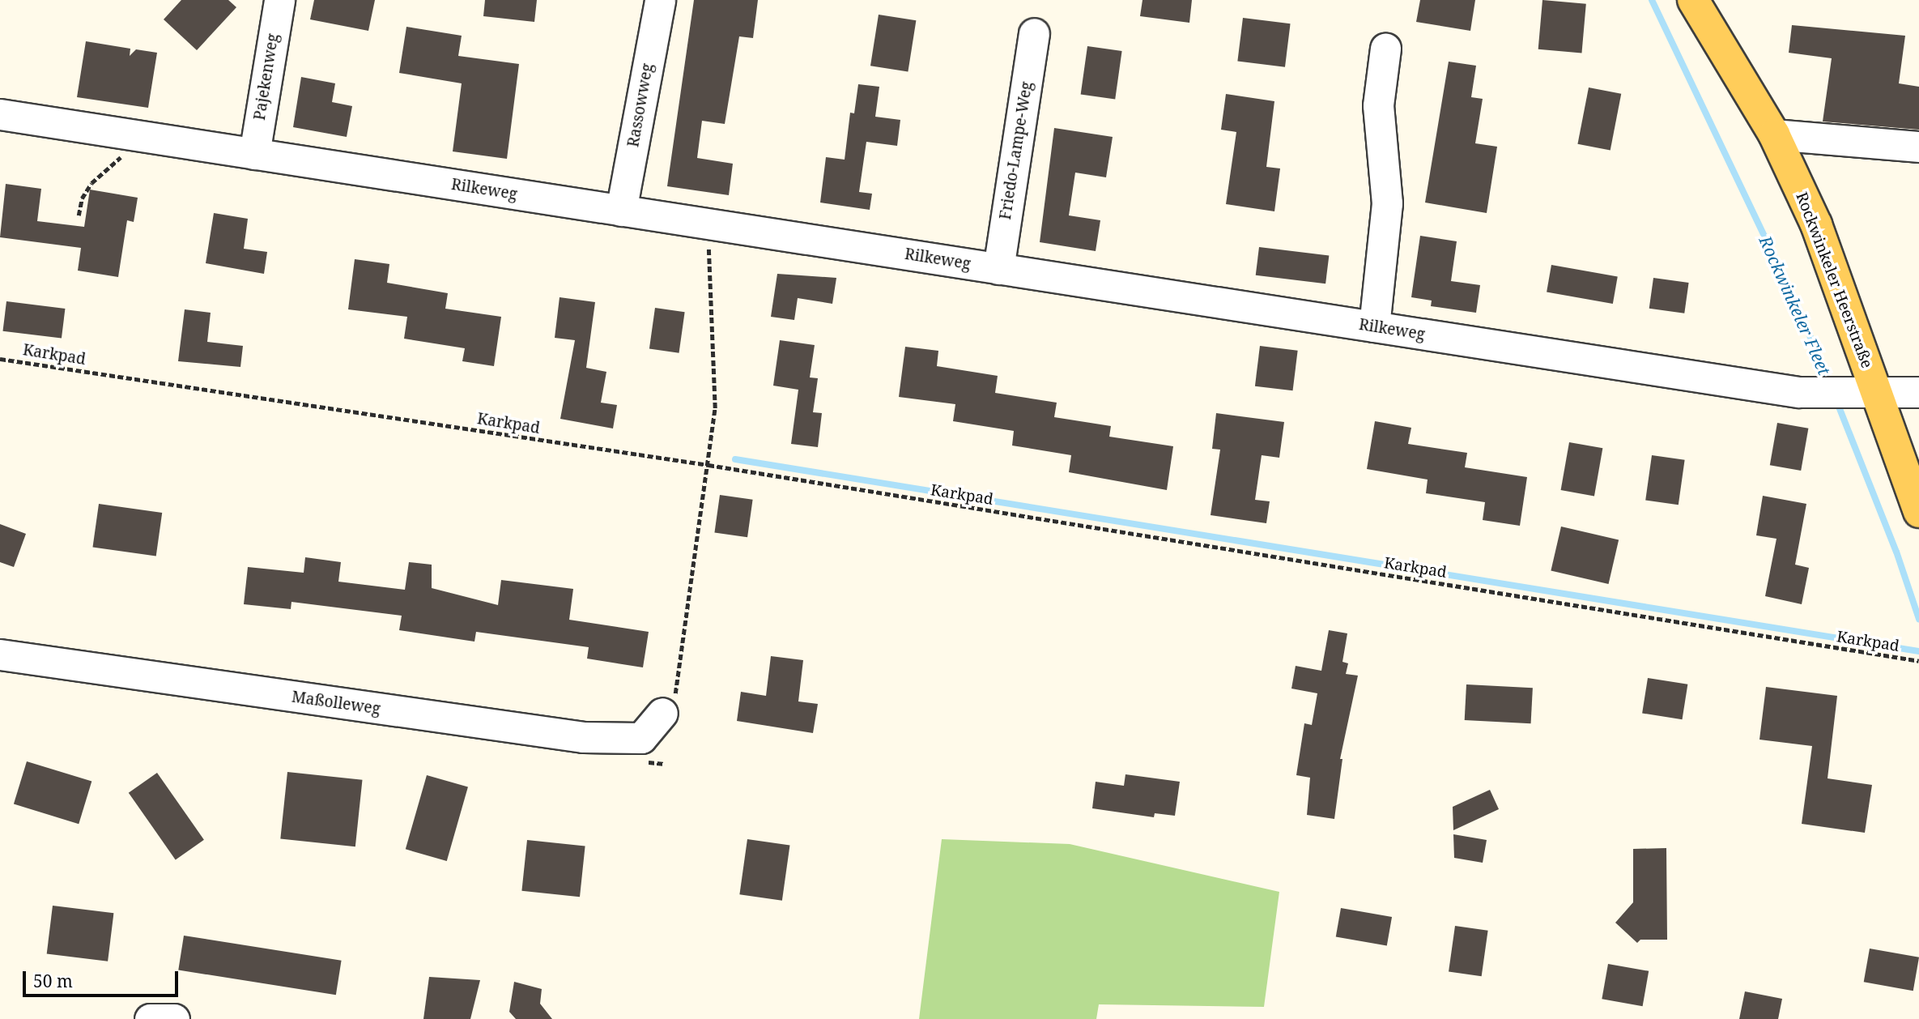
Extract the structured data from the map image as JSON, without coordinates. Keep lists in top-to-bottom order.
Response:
{
  "streets": {
    "main road": ["Rockwinkeler Heerstraße"],
    "street": [
      "Pajekenweg",
      "Rassowweg",
      "Friedo-Lampe-Weg",
      "Rilkeweg",
      "Maßolleweg"
    ],
    "path": ["Karkpad"]
  },
  "crossings": [
    ["Pajekenweg", "Rilkeweg"],
    ["Rassowweg", "Rilkeweg"],
    ["Friedo-Lampe-Weg", "Rilkeweg"],
    ["Rilkeweg", "Rockwinkeler Heerstraße"]
  ],
  "water": ["Rockwinkeler Fleet"],
  "scale_bar": "50 m"
}
